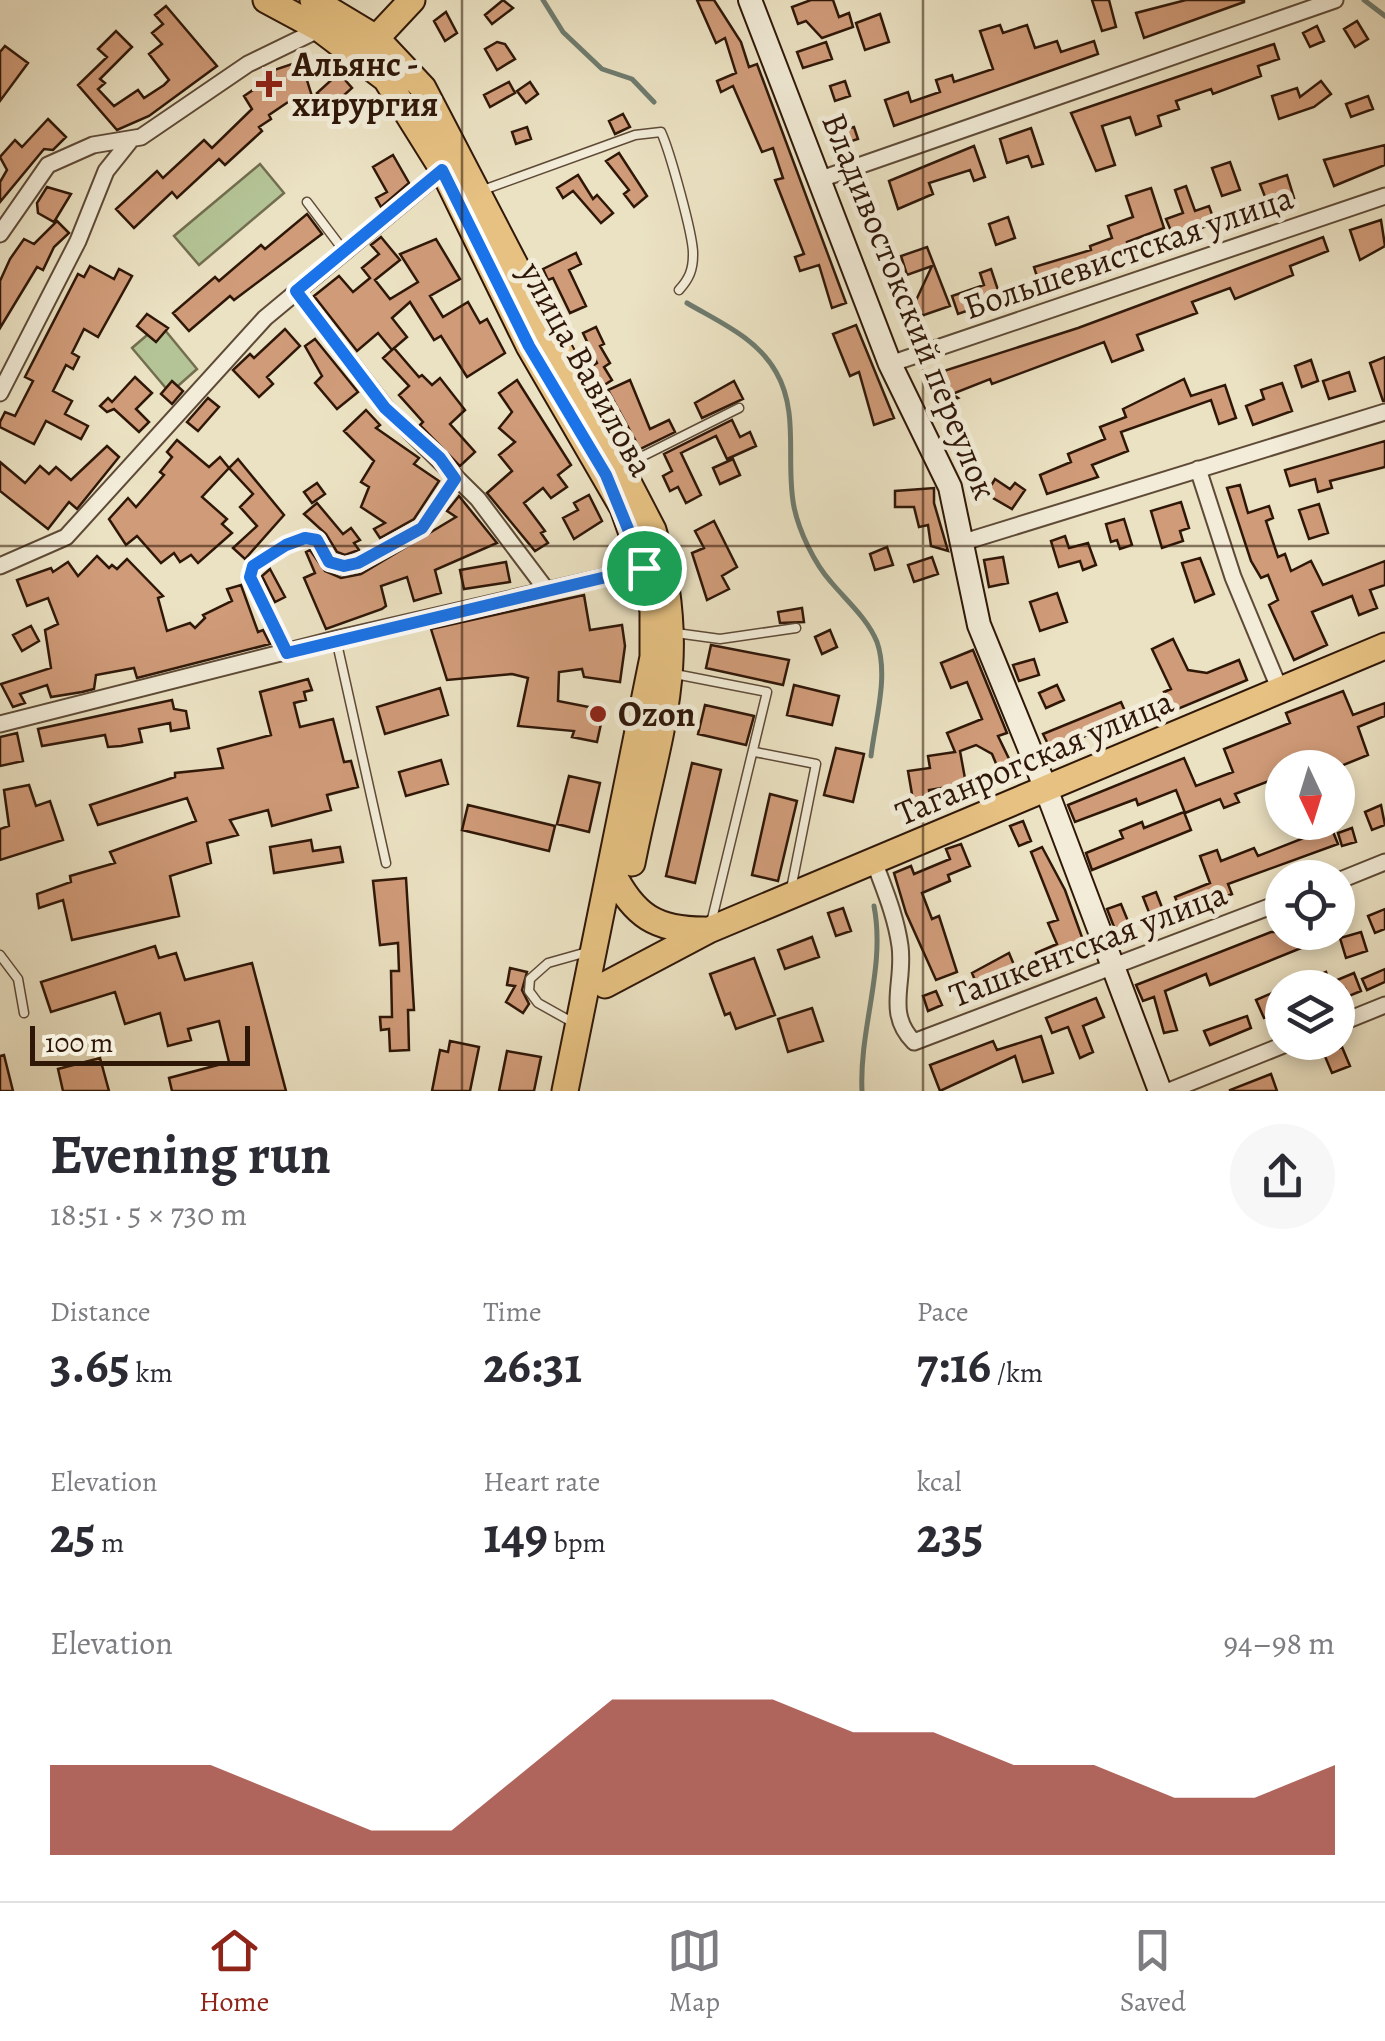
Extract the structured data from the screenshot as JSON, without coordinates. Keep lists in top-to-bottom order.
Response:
{
  "streets": {
    "main road": ["улица Вавилова", "Таганрогская улица"],
    "street": ["Большевистская улица", "Владивостокский переулок", "Ташкентская улица"]
  },
  "crossings": [
    ["Большевистская улица", "Владивостокский переулок"],
    ["Владивостокский переулок", "Таганрогская улица"],
    ["Владивостокский переулок", "Ташкентская улица"],
    ["улица Вавилова", "Таганрогская улица"],
    ["Таганрогская улица", "Ташкентская улица"]
  ],
  "places": {
    "health": ["Альянс - хирургия"],
    "other": ["Ozon"]
  },
  "scale_bar": "100 m",
  "north": "bottom",
  "page": {
    "scale": "100 m",
    "heading": ["Evening run", "18:51 · 5 × 730 m"],
    "stats": [
      ["Distance", "3.65 km"],
      ["Time", "26:31"],
      ["Pace", "7:16 /km"],
      ["Elevation", "25 m"],
      ["Heart rate", "149 bpm"],
      ["kcal", "235"]
    ],
    "chart": ["Elevation", "94–98 m"],
    "tabs": ["Home", "Map", "Saved"]
  }
}
